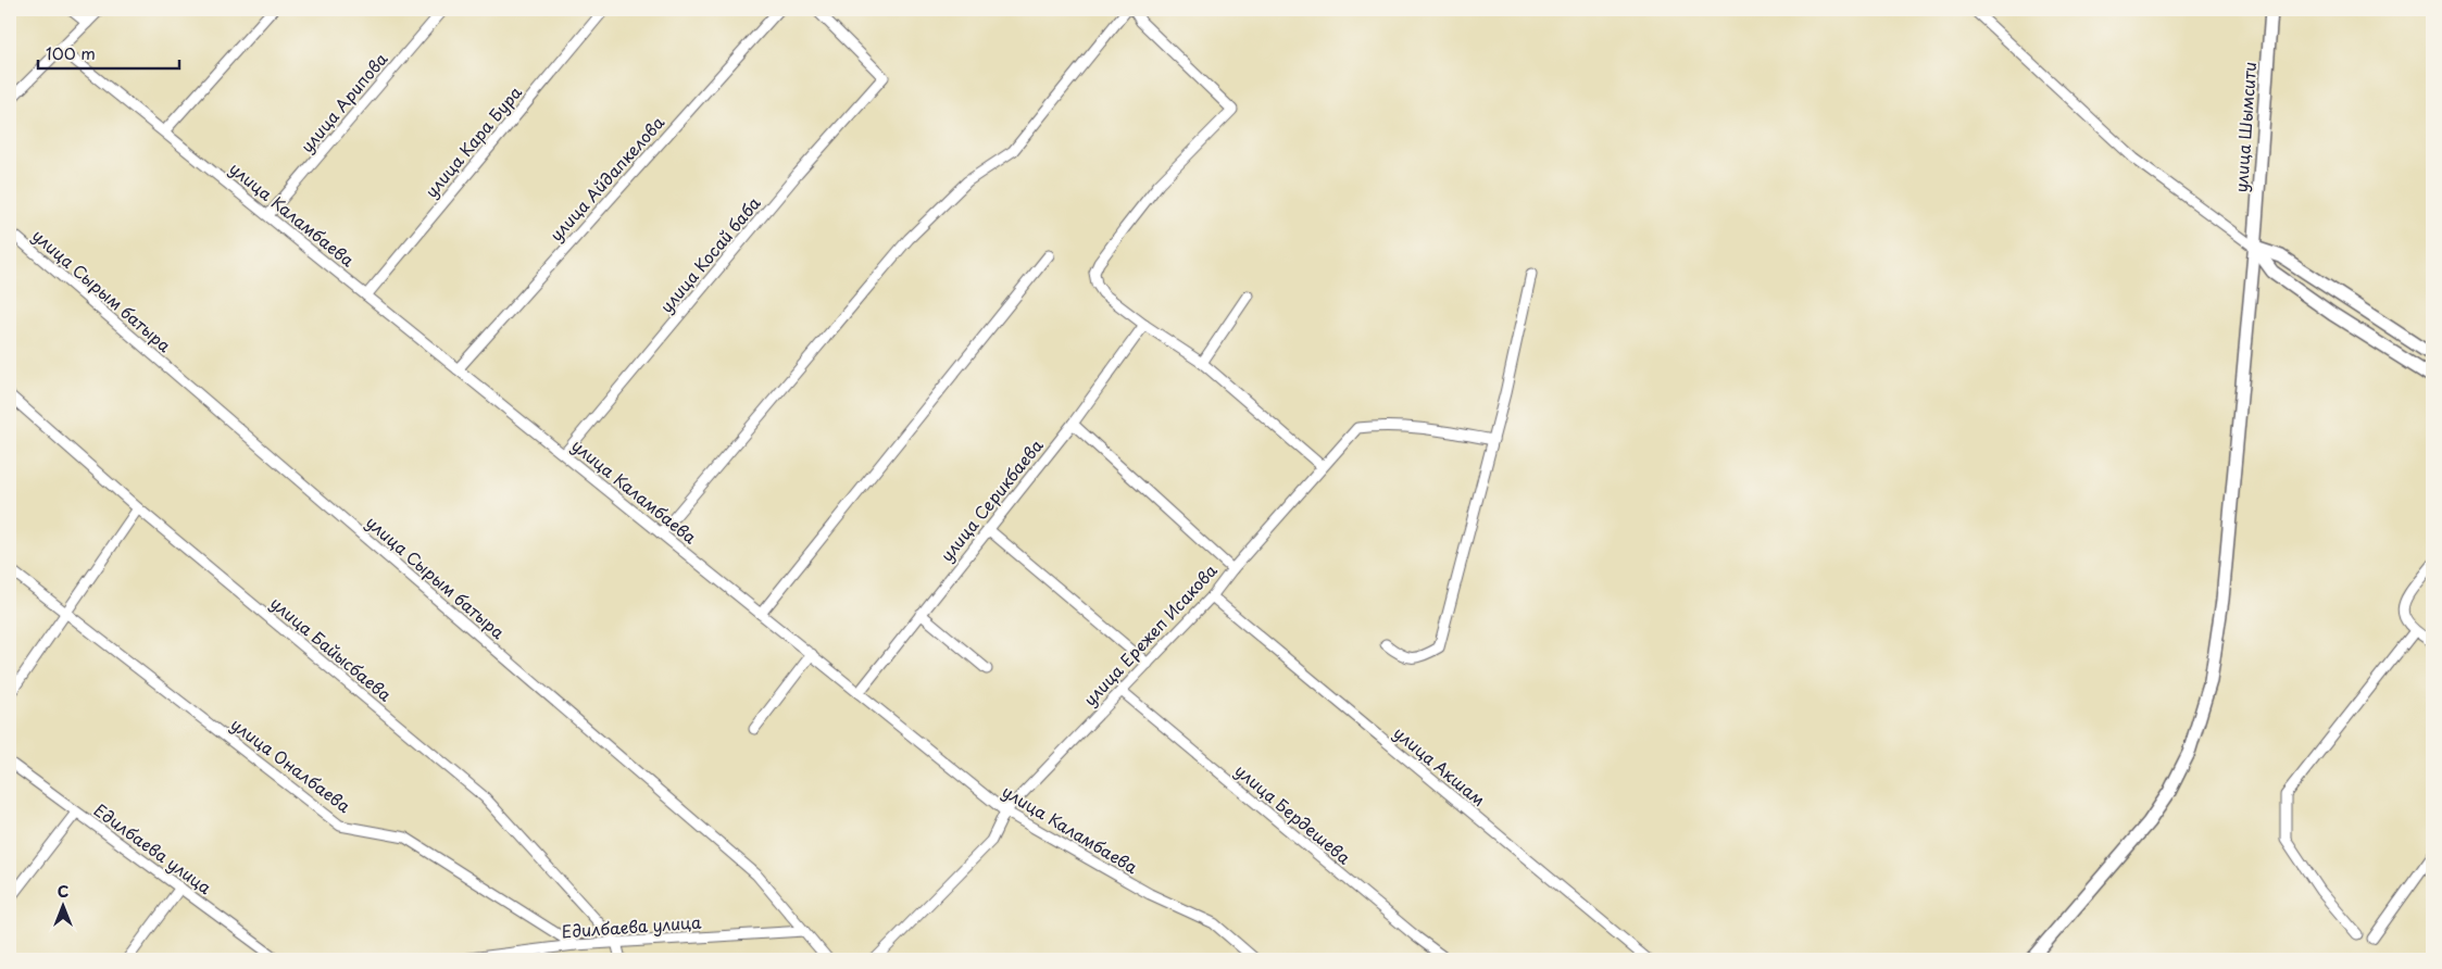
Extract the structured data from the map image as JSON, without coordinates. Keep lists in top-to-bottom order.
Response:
{
  "streets": {
    "main road": ["улица Шымсити"],
    "street": [
      "улица Арипова",
      "улица Кара Бура",
      "улица Айдапкелова",
      "улица Каламбаева",
      "улица Косай баба",
      "улица Сырым батыра",
      "улица Серикбаева",
      "улица Ережеп Исакова",
      "улица Байысбаева",
      "улица Оналбаева",
      "улица Акшам",
      "улица Бердешева",
      "Едилбаева улица"
    ]
  },
  "crossings": [
    ["улица Арипова", "улица Каламбаева"],
    ["улица Кара Бура", "улица Каламбаева"],
    ["улица Айдапкелова", "улица Каламбаева"],
    ["улица Каламбаева", "улица Косай баба"],
    ["улица Каламбаева", "улица Серикбаева"],
    ["улица Каламбаева", "улица Ережеп Исакова"],
    ["улица Сырым батыра", "Едилбаева улица"],
    ["улица Ережеп Исакова", "улица Акшам"],
    ["улица Ережеп Исакова", "улица Бердешева"],
    ["улица Байысбаева", "Едилбаева улица"],
    ["улица Оналбаева", "Едилбаева улица"]
  ],
  "scale_bar": "100 m",
  "north": "top"
}
